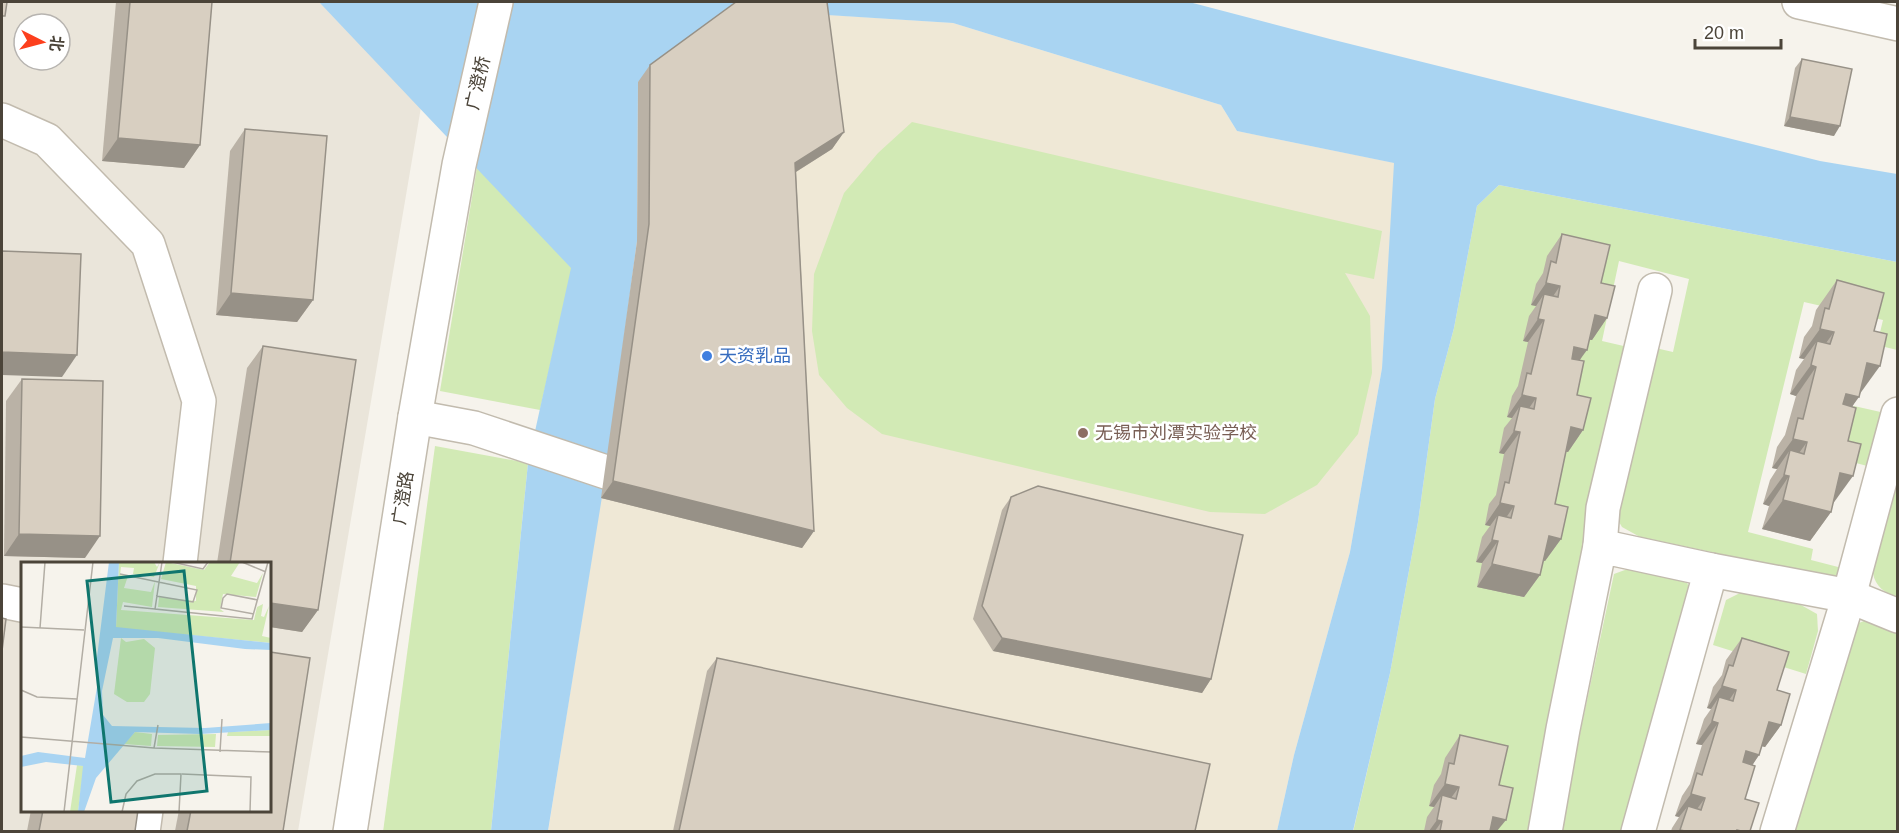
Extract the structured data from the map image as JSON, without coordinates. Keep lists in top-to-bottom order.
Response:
{
  "streets": {
    "street": ["广澄桥", "广澄路"]
  },
  "crossings": [
    ["广澄桥", "广澄路"]
  ],
  "places": ["天资乳品", "无锡市刘潭实验学校"],
  "scale_bar": "20 m",
  "north": "right"
}
